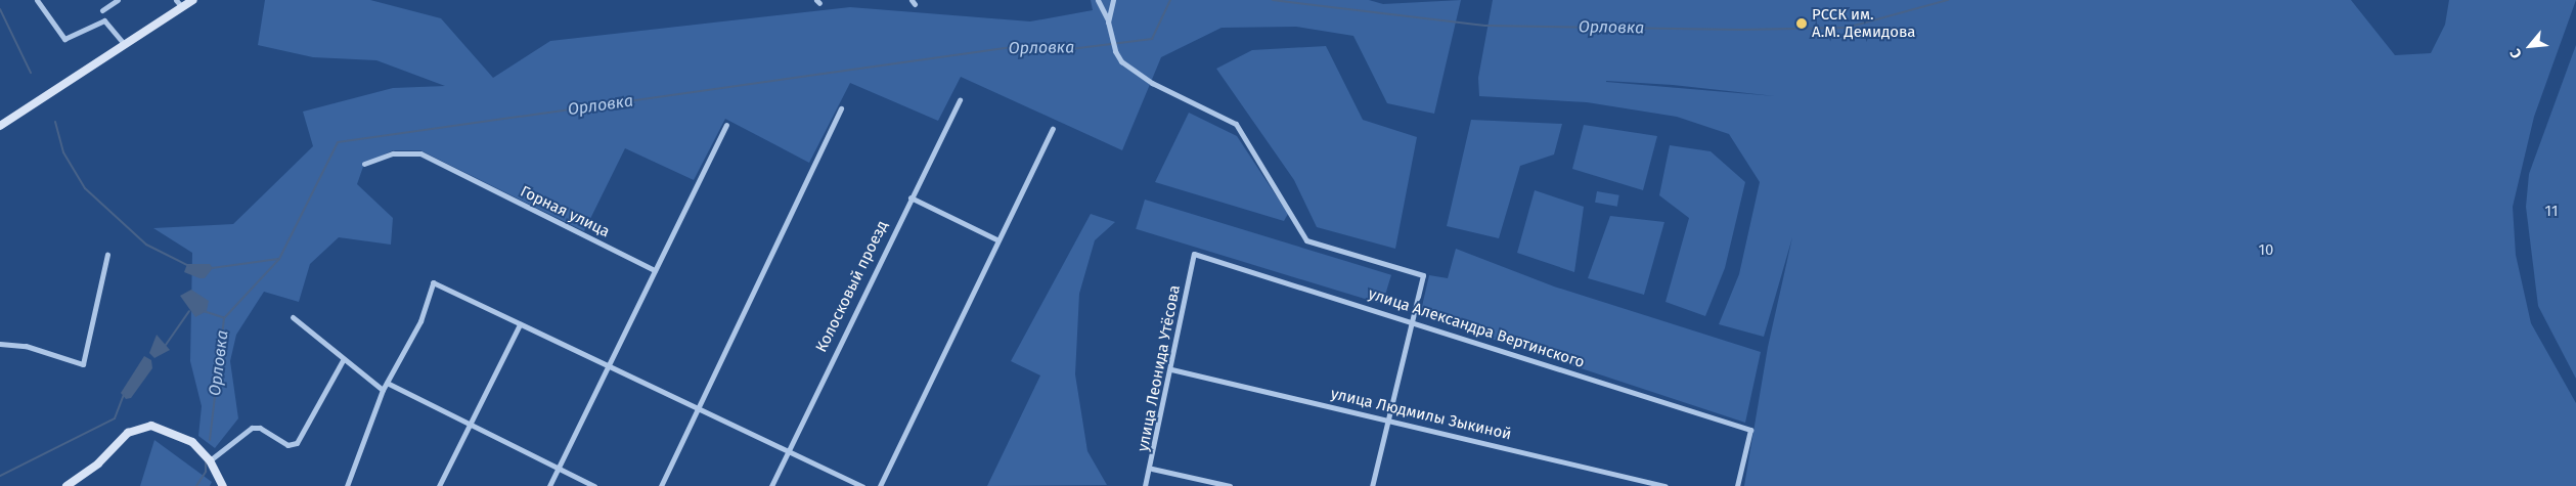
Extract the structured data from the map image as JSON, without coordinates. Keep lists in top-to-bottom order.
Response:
{
  "streets": {
    "street": [
      "Горная улица",
      "Колосковый проезд",
      "улица Александра Вертинского",
      "улица Леонида Утёсова",
      "улица Людмилы Зыкиной"
    ]
  },
  "crossings": [
    ["улица Александра Вертинского", "улица Леонида Утёсова"],
    ["улица Леонида Утёсова", "улица Людмилы Зыкиной"]
  ],
  "water": ["Орловка"],
  "parks": ["11", "10"],
  "places": ["РССК им. А.М. Демидова"],
  "north": "bottom left"
}
